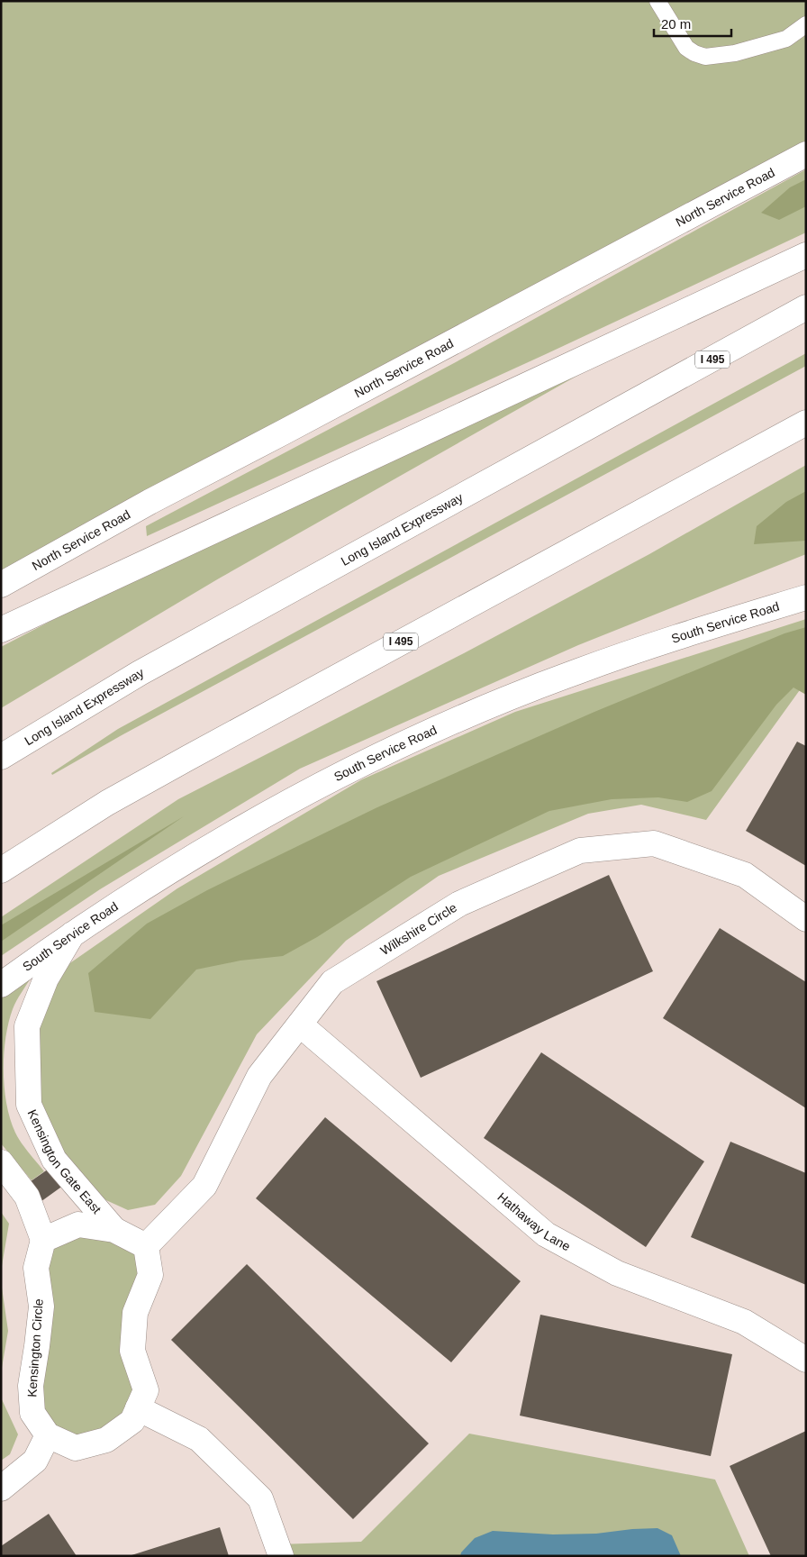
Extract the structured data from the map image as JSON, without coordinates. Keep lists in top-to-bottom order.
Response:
{
  "streets": {
    "main road": [
      "North Service Road",
      "I 495",
      "Long Island Expressway",
      "South Service Road",
      "Wilkshire Circle",
      "Kensington Gate East",
      "Hathaway Lane",
      "Kensington Circle"
    ]
  },
  "crossings": [
    ["South Service Road", "Kensington Gate East"],
    ["Wilkshire Circle", "Hathaway Lane"]
  ],
  "scale_bar": "20 m"
}
